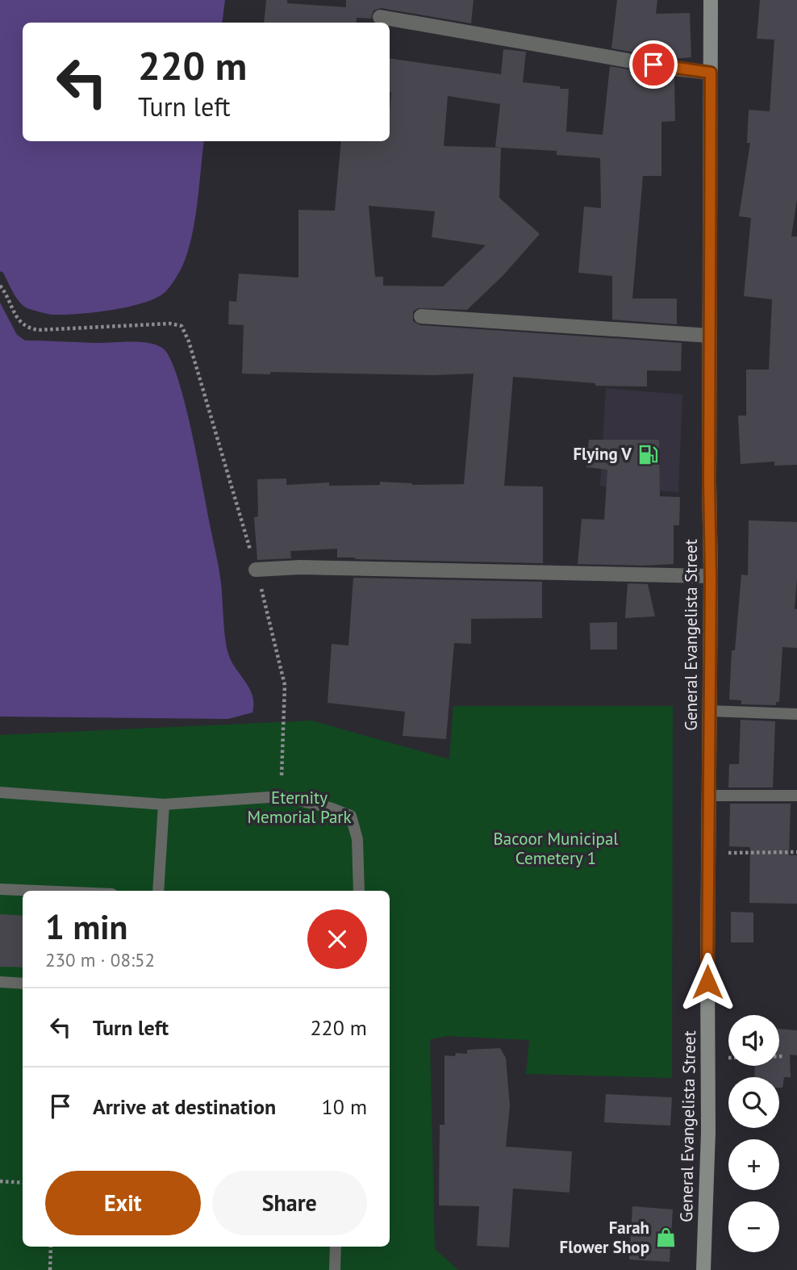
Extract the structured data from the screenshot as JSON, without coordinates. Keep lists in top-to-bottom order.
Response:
{
  "streets": {
    "main road": ["General Evangelista Street"]
  },
  "parks": ["Eternity Memorial Park", "Bacoor Municipal Cemetery 1"],
  "places": {
    "fuel station": ["Flying V"],
    "shop": ["Farah Flower Shop"]
  },
  "page": {
    "turn": ["220 m", "Turn left"],
    "heading": ["1 min", "230 m · 08:52"],
    "list": [
      {
        "name": "Turn left",
        "value": "220 m"
      },
      {
        "name": "Arrive at destination",
        "value": "10 m"
      }
    ],
    "map_buttons": ["+", "−"],
    "buttons": ["Exit", "Share"]
  }
}
